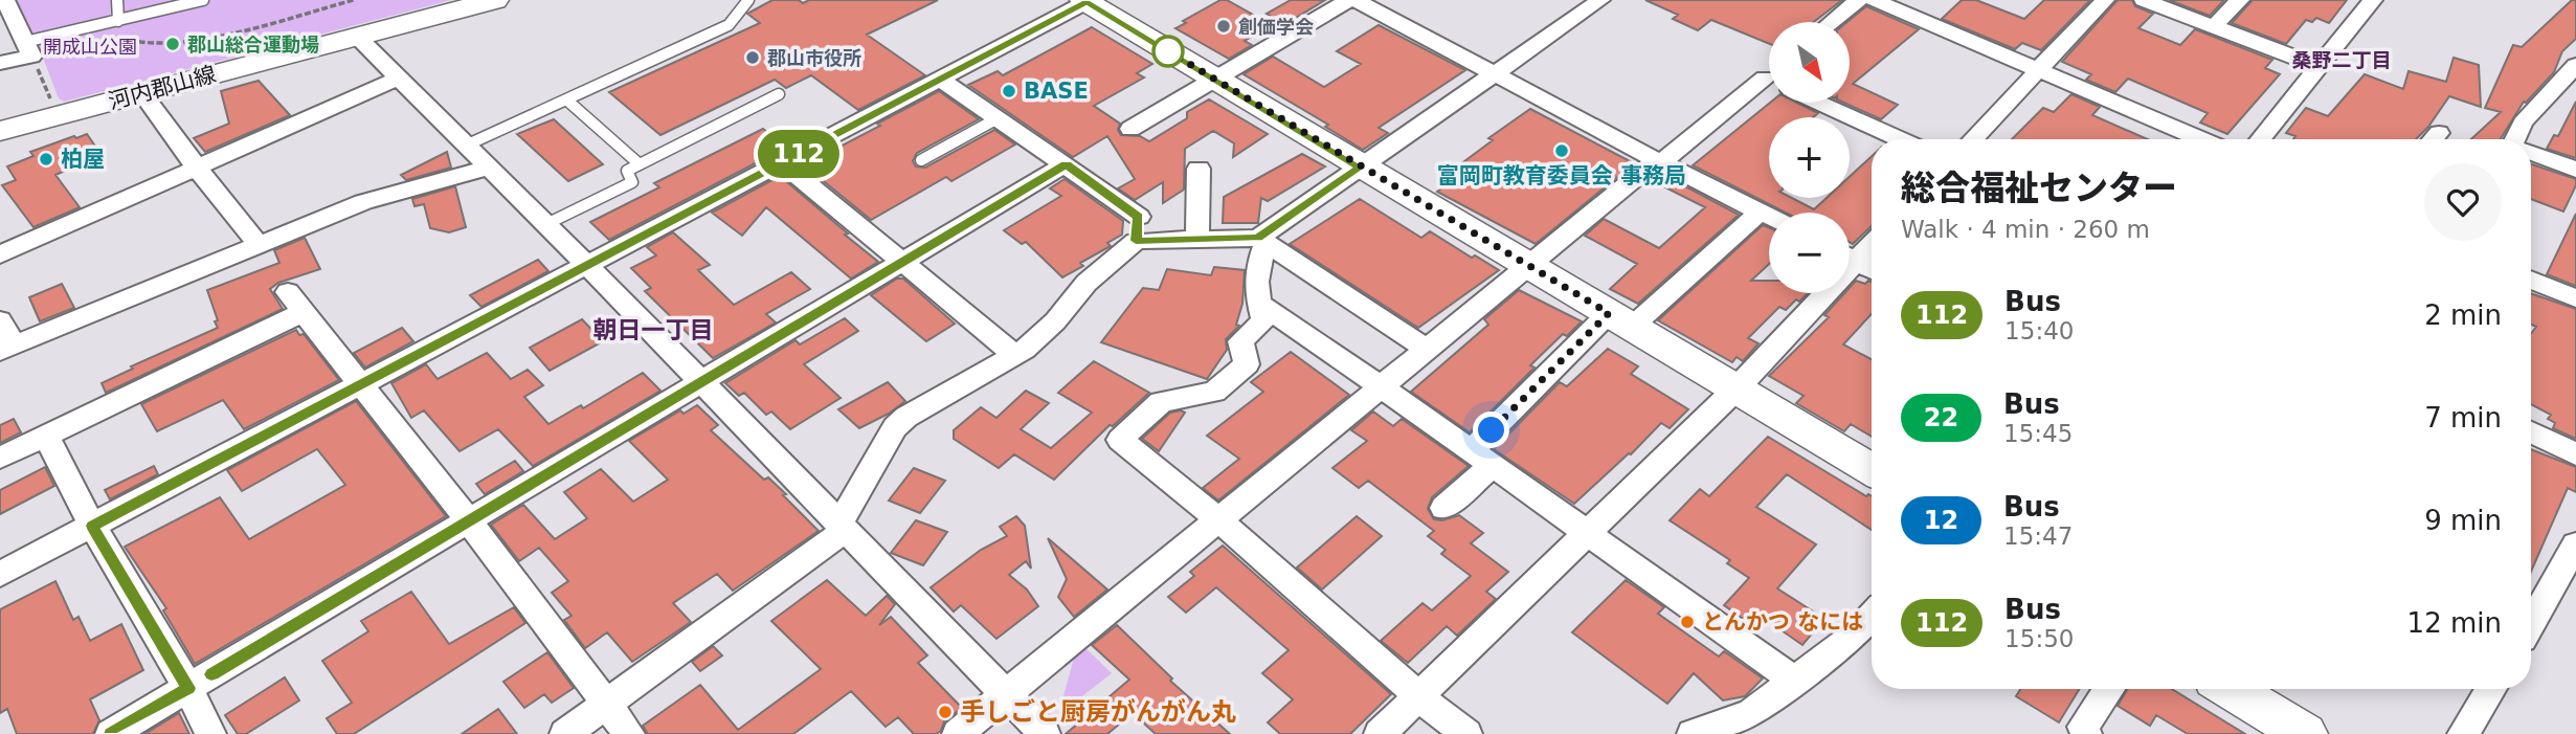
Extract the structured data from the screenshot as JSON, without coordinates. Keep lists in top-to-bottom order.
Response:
{
  "streets": {
    "street": ["河内郡山線"]
  },
  "districts": ["桑野二丁目", "朝日一丁目"],
  "parks": ["開成山公園"],
  "places": [
    "創価学会",
    "郡山総合運動場",
    "郡山市役所",
    "BASE",
    "富岡町教育委員会 事務局",
    "柏屋",
    "とんかつ なには",
    "手しごと厨房がんがん丸"
  ],
  "lines": ["bus line 112"],
  "north": "bottom right",
  "page": {
    "on_map": "112",
    "map_buttons": ["+", "−"],
    "heading": ["総合福祉センター", "Walk · 4 min · 260 m"],
    "list": [
      {
        "mark": "112",
        "name": "Bus",
        "note": "15:40",
        "value": "2 min"
      },
      {
        "mark": "22",
        "name": "Bus",
        "note": "15:45",
        "value": "7 min"
      },
      {
        "mark": "12",
        "name": "Bus",
        "note": "15:47",
        "value": "9 min"
      },
      {
        "mark": "112",
        "name": "Bus",
        "note": "15:50",
        "value": "12 min"
      }
    ]
  }
}
